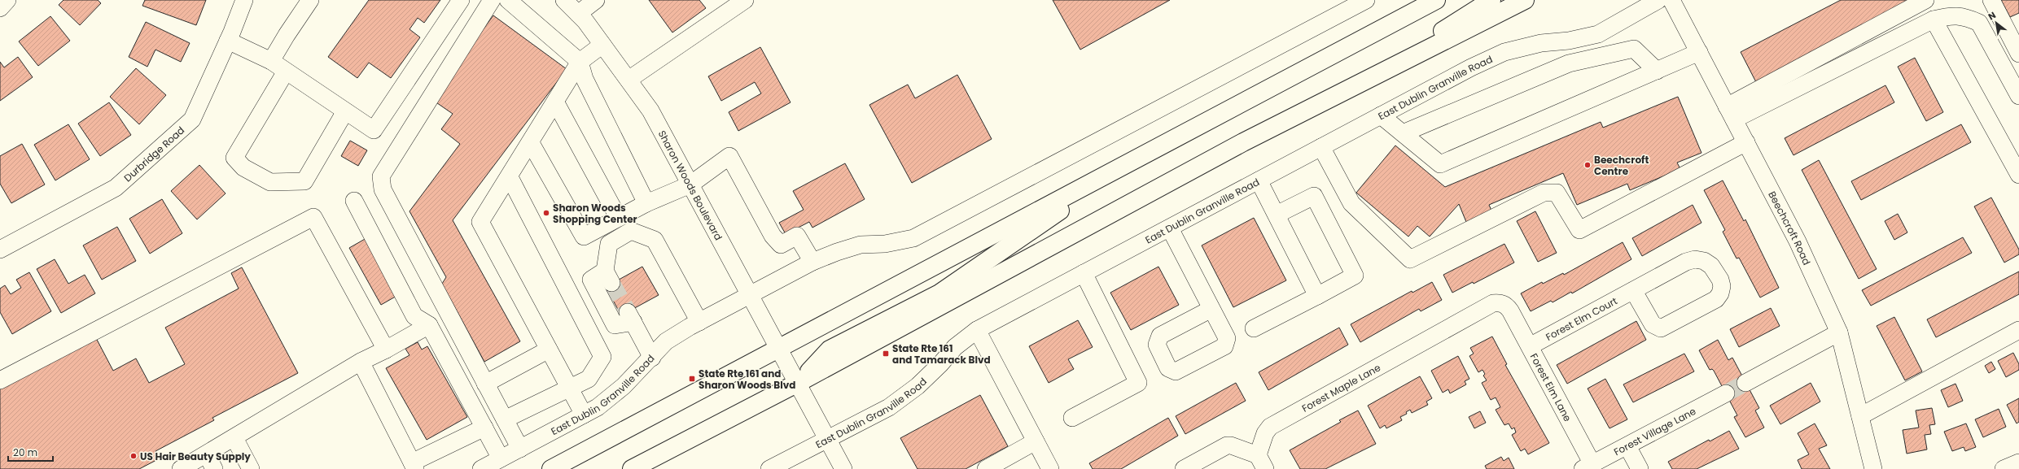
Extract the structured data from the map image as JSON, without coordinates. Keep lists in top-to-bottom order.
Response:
{
  "streets": {
    "street": [
      "East Dublin Granville Road",
      "Durbridge Road",
      "Sharon Woods Boulevard",
      "Beechcroft Road",
      "Forest Elm Court",
      "Forest Elm Lane",
      "Forest Maple Lane",
      "Forest Village Lane"
    ]
  },
  "crossings": [
    ["East Dublin Granville Road", "Sharon Woods Boulevard"],
    ["Forest Elm Court", "Forest Elm Lane"],
    ["Forest Elm Lane", "Forest Maple Lane"],
    ["Forest Elm Lane", "Forest Village Lane"]
  ],
  "places": {
    "other": ["Beechcroft Centre", "Sharon Woods Shopping Center", "US Hair Beauty Supply"],
    "transit": ["State Rte 161 and Tamarack Blvd", "State Rte 161 and Sharon Woods Blvd"]
  },
  "scale_bar": "20 m",
  "north": "top left"
}
